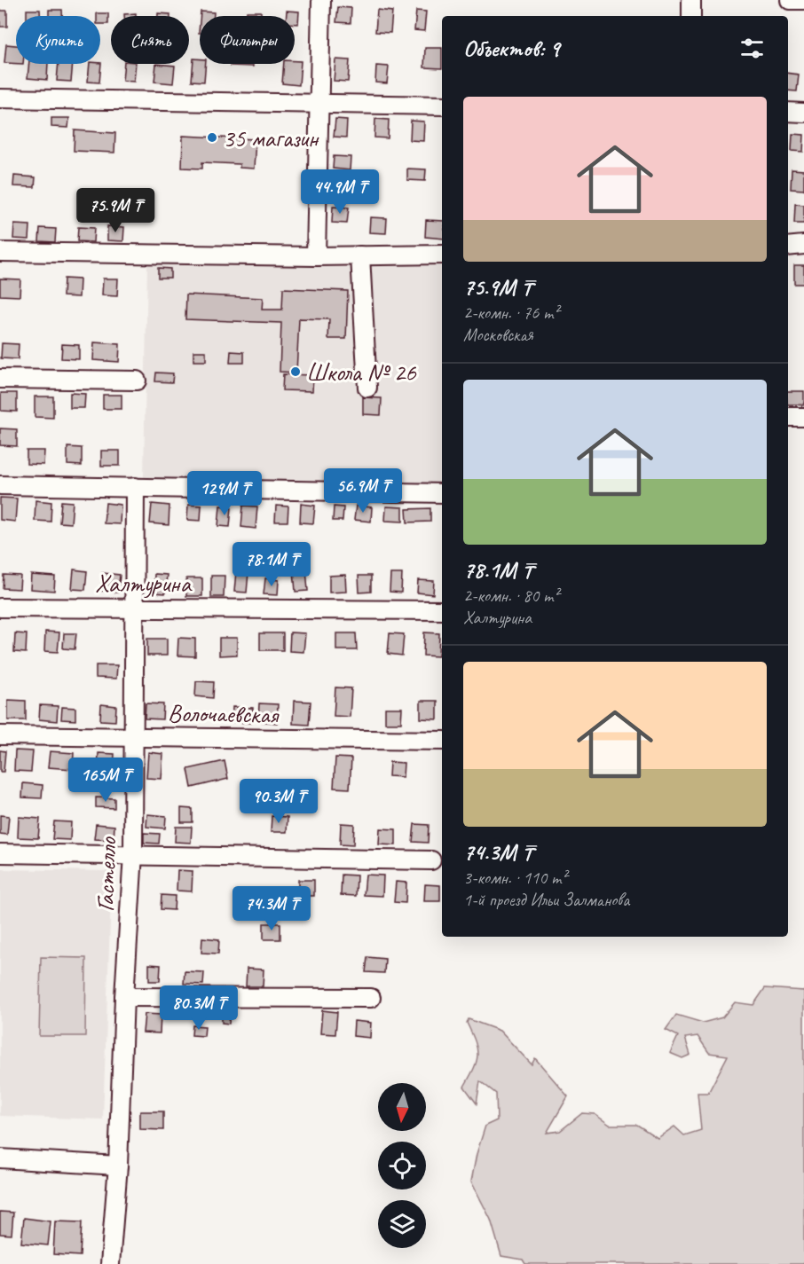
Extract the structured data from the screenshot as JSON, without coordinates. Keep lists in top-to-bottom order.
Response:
{
  "streets": {
    "street": ["Халтурина", "Волочаевская", "Гастелло"]
  },
  "crossings": [
    ["Халтурина", "Гастелло"],
    ["Волочаевская", "Гастелло"]
  ],
  "places": ["35 магазин", "Школа № 26"],
  "north": "bottom",
  "page": {
    "chip": ["Купить", "Снять", "Фильтры"],
    "heading": "Объектов: 9",
    "list": [
      {
        "name": "75.9M ₸",
        "note": "2-комн. · 76 m² · Московская"
      },
      {
        "name": "78.1M ₸",
        "note": "2-комн. · 80 m² · Халтурина"
      },
      {
        "name": "74.3M ₸",
        "note": "3-комн. · 110 m² · 1-й проезд Ильи Залманова"
      }
    ],
    "price": [
      "44.9M ₸",
      "75.9M ₸",
      "56.9M ₸",
      "129M ₸",
      "78.1M ₸",
      "165M ₸",
      "90.3M ₸",
      "74.3M ₸",
      "80.3M ₸"
    ]
  }
}
